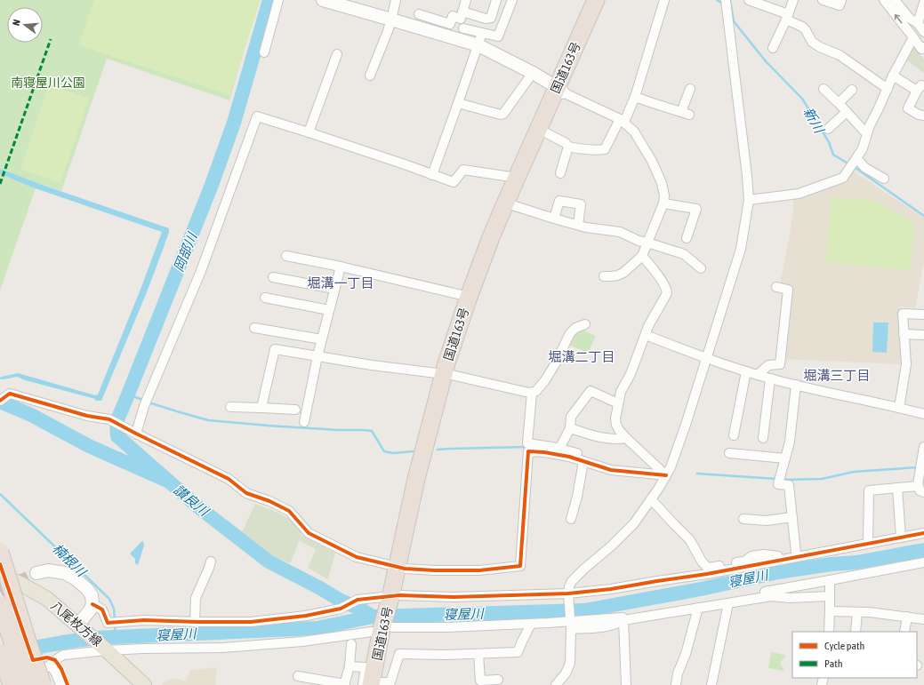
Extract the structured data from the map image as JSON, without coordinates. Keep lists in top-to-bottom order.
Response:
{
  "streets": {
    "highway": ["国道163号"],
    "main road": ["八尾枚方線"]
  },
  "districts": ["堀溝一丁目", "堀溝二丁目", "堀溝三丁目"],
  "water": [
    "新川",
    "岡部川",
    "讃良川",
    "楠根川",
    "寝屋川"
  ],
  "parks": ["南寝屋川公園"],
  "legend": ["Cycle path", "Path"],
  "north": "left"
}
